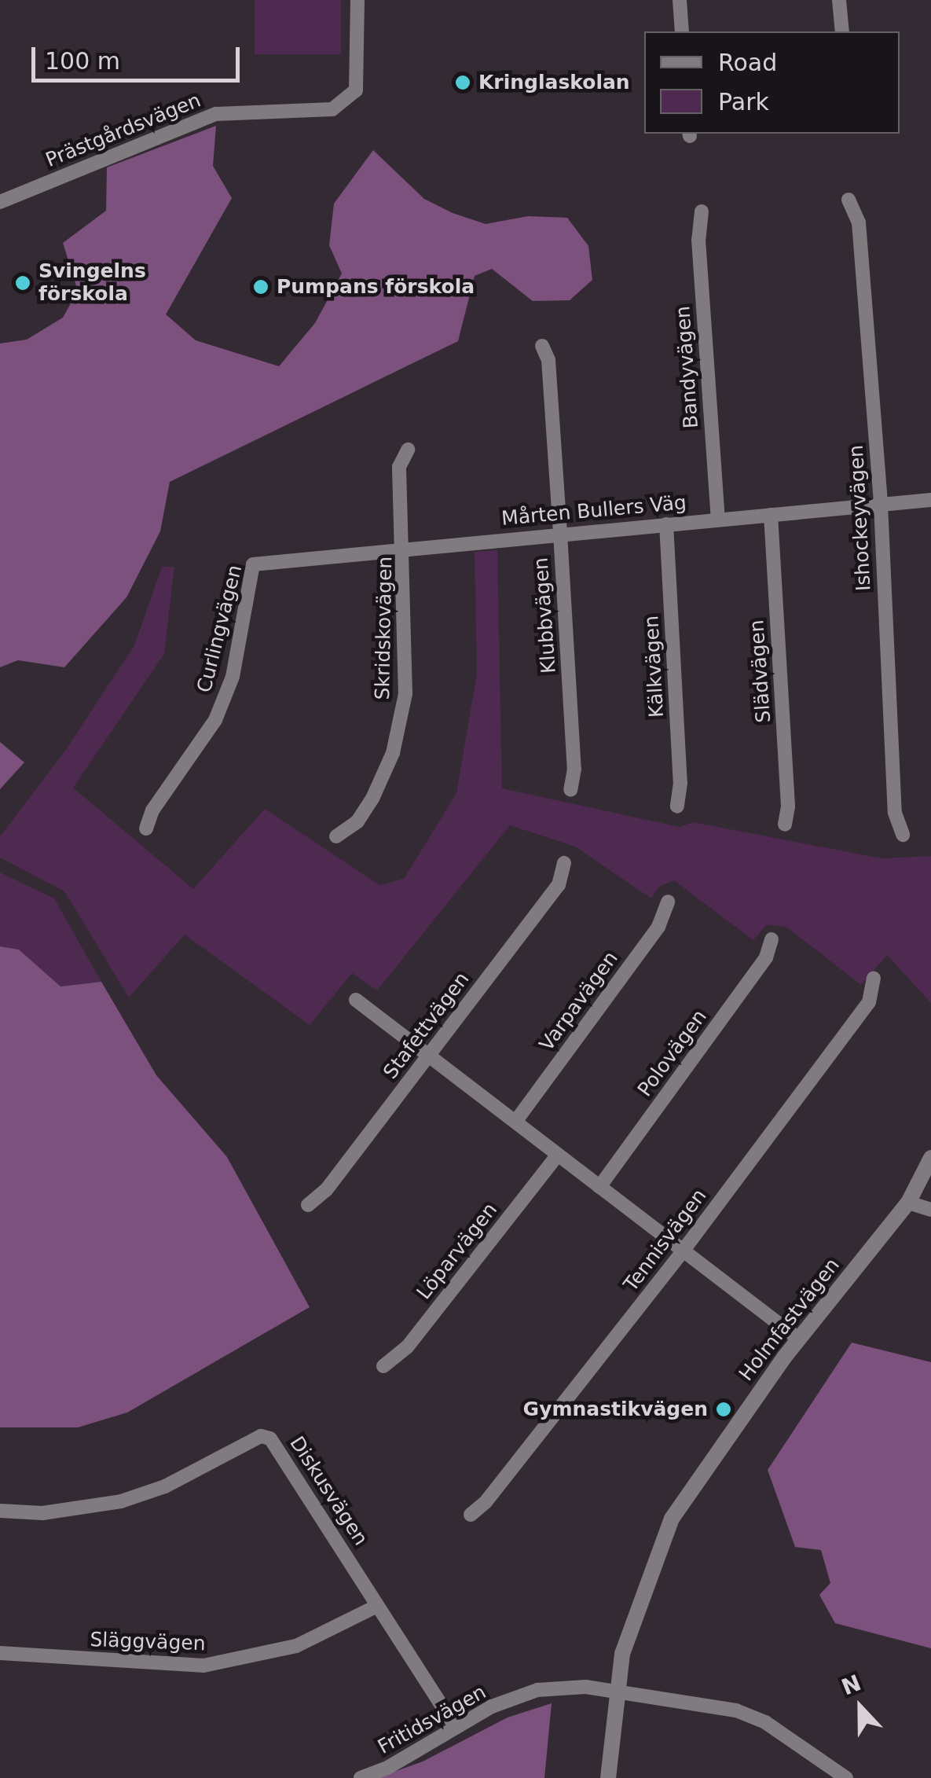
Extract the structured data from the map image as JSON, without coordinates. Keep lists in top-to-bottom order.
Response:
{
  "streets": {
    "street": [
      "Prästgårdsvägen",
      "Bandyvägen",
      "Mårten Bullers Väg",
      "Ishockeyvägen",
      "Klubbvägen",
      "Skridskovägen",
      "Curlingvägen",
      "Kälkvägen",
      "Slädvägen",
      "Varpavägen",
      "Stafettvägen",
      "Polovägen",
      "Tennisvägen",
      "Löparvägen",
      "Holmfastvägen",
      "Diskusvägen",
      "Släggvägen",
      "Fritidsvägen"
    ]
  },
  "crossings": [
    ["Bandyvägen", "Mårten Bullers Väg"],
    ["Mårten Bullers Väg", "Ishockeyvägen"],
    ["Mårten Bullers Väg", "Klubbvägen"],
    ["Mårten Bullers Väg", "Skridskovägen"],
    ["Mårten Bullers Väg", "Curlingvägen"],
    ["Mårten Bullers Väg", "Kälkvägen"],
    ["Mårten Bullers Väg", "Slädvägen"],
    ["Holmfastvägen", "Fritidsvägen"],
    ["Diskusvägen", "Släggvägen"],
    ["Diskusvägen", "Fritidsvägen"]
  ],
  "places": [
    "Kringlaskolan",
    "Svingelns förskola",
    "Pumpans förskola",
    "Gymnastikvägen"
  ],
  "legend": ["Road", "Park"],
  "scale_bar": "100 m",
  "north": "top"
}
